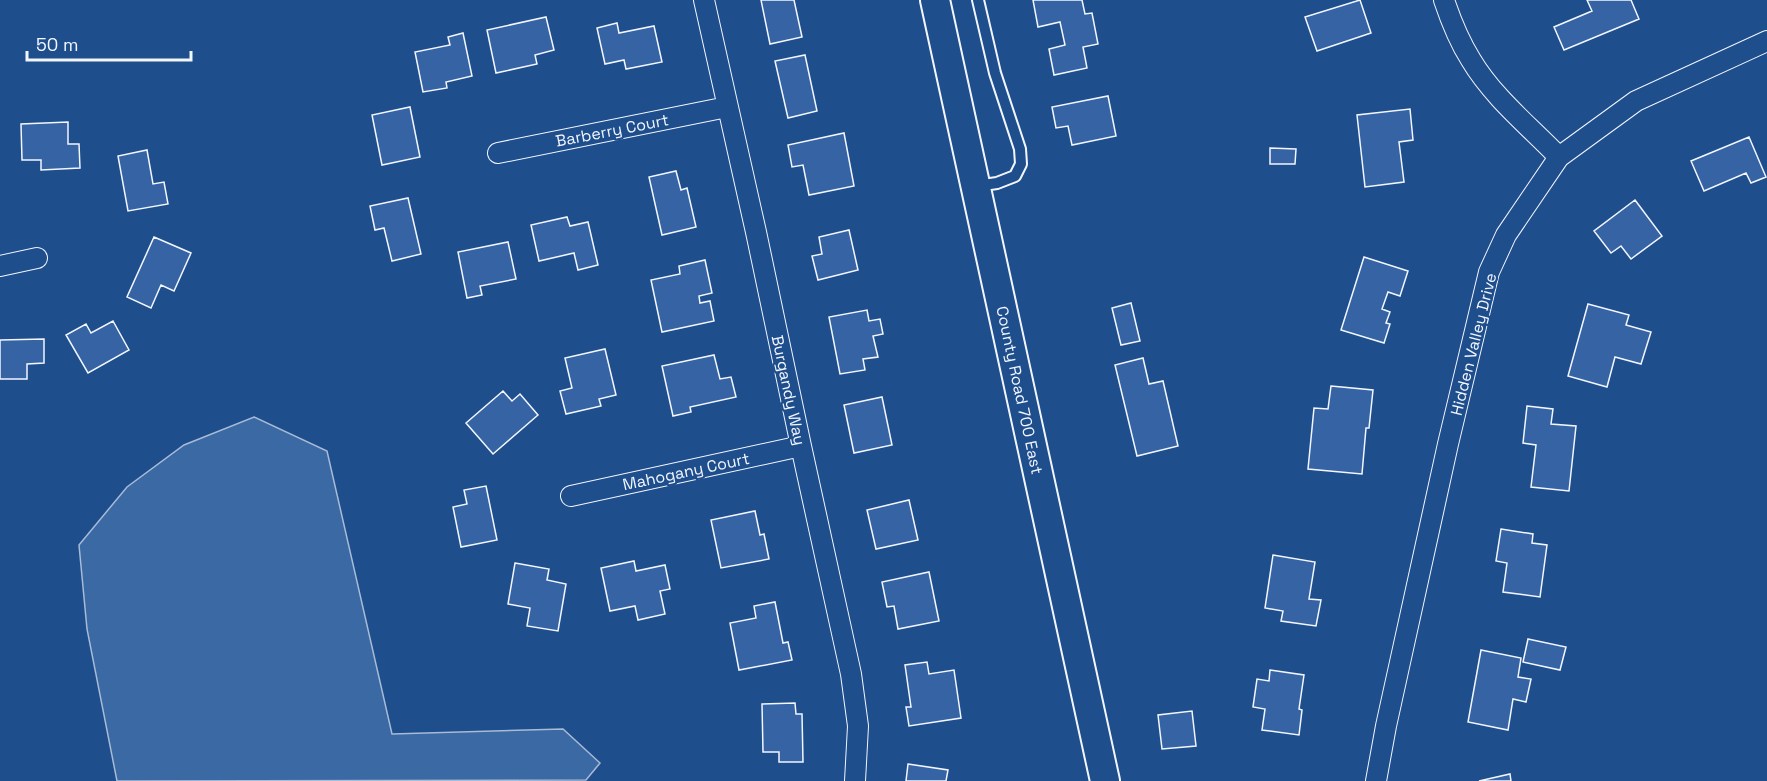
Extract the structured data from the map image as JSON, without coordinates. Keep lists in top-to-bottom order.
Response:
{
  "streets": {
    "main road": ["County Road 700 East"],
    "street": [
      "Barberry Court",
      "Hidden Valley Drive",
      "Burgandy Way",
      "Mahogany Court"
    ]
  },
  "crossings": [
    ["Barberry Court", "Burgandy Way"],
    ["Burgandy Way", "Mahogany Court"]
  ],
  "scale_bar": "50 m"
}
